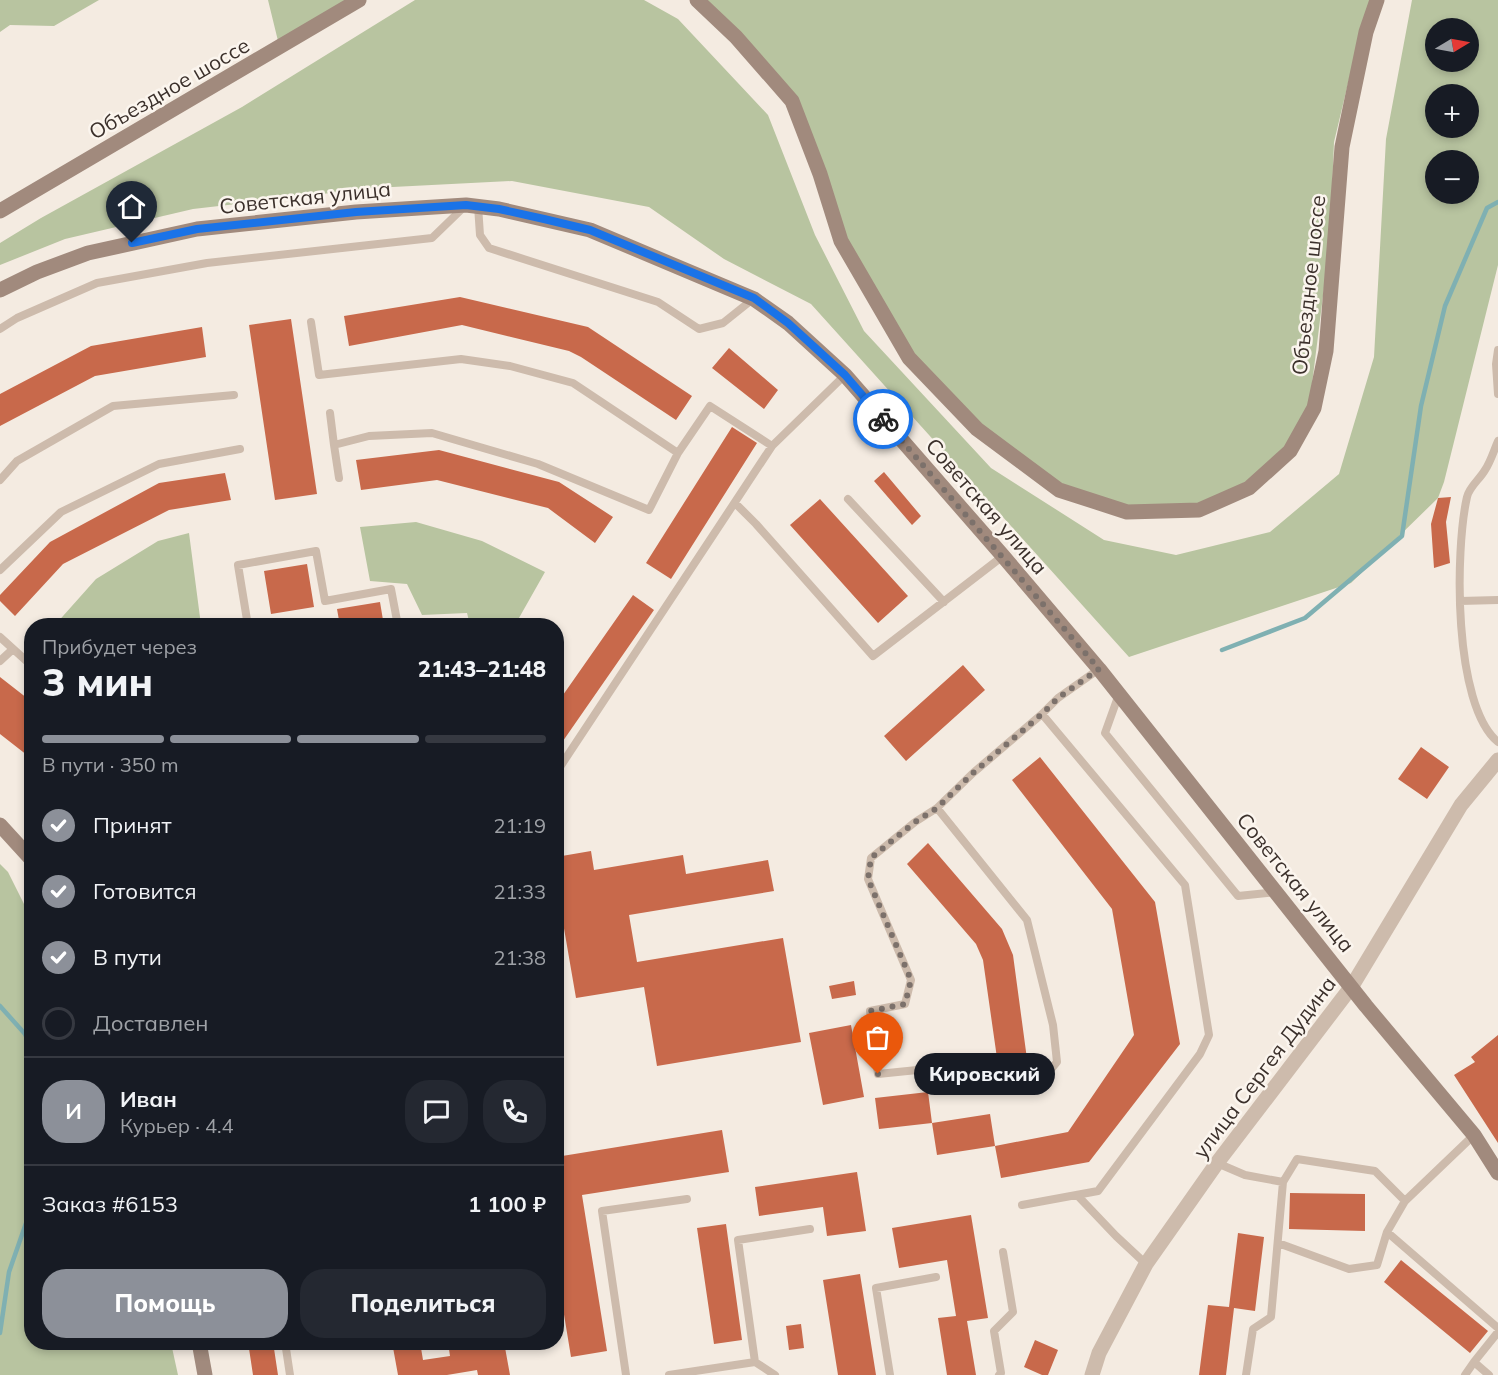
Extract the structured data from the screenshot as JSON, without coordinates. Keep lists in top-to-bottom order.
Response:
{
  "streets": {
    "street": ["Объездное шоссе", "Советская улица", "улица Сергея Дудина"]
  },
  "crossings": [
    ["Советская улица", "улица Сергея Дудина"]
  ],
  "places": ["Кировский"],
  "north": "right",
  "page": {
    "map_buttons": ["+", "−"],
    "heading": ["3 мин", "Прибудет через", "21:43–21:48"],
    "panel": [
      "Иван",
      "Курьер · 4.4",
      "Заказ #6153",
      "1 100 ₽"
    ],
    "bar": "В пути · 350 m",
    "list": [
      ["Принят", "21:19"],
      ["Готовится", "21:33"],
      ["В пути", "21:38"],
      "Доставлен"
    ],
    "bubble": "Кировский",
    "round": "И",
    "buttons": ["Помощь", "Поделиться"]
  }
}
